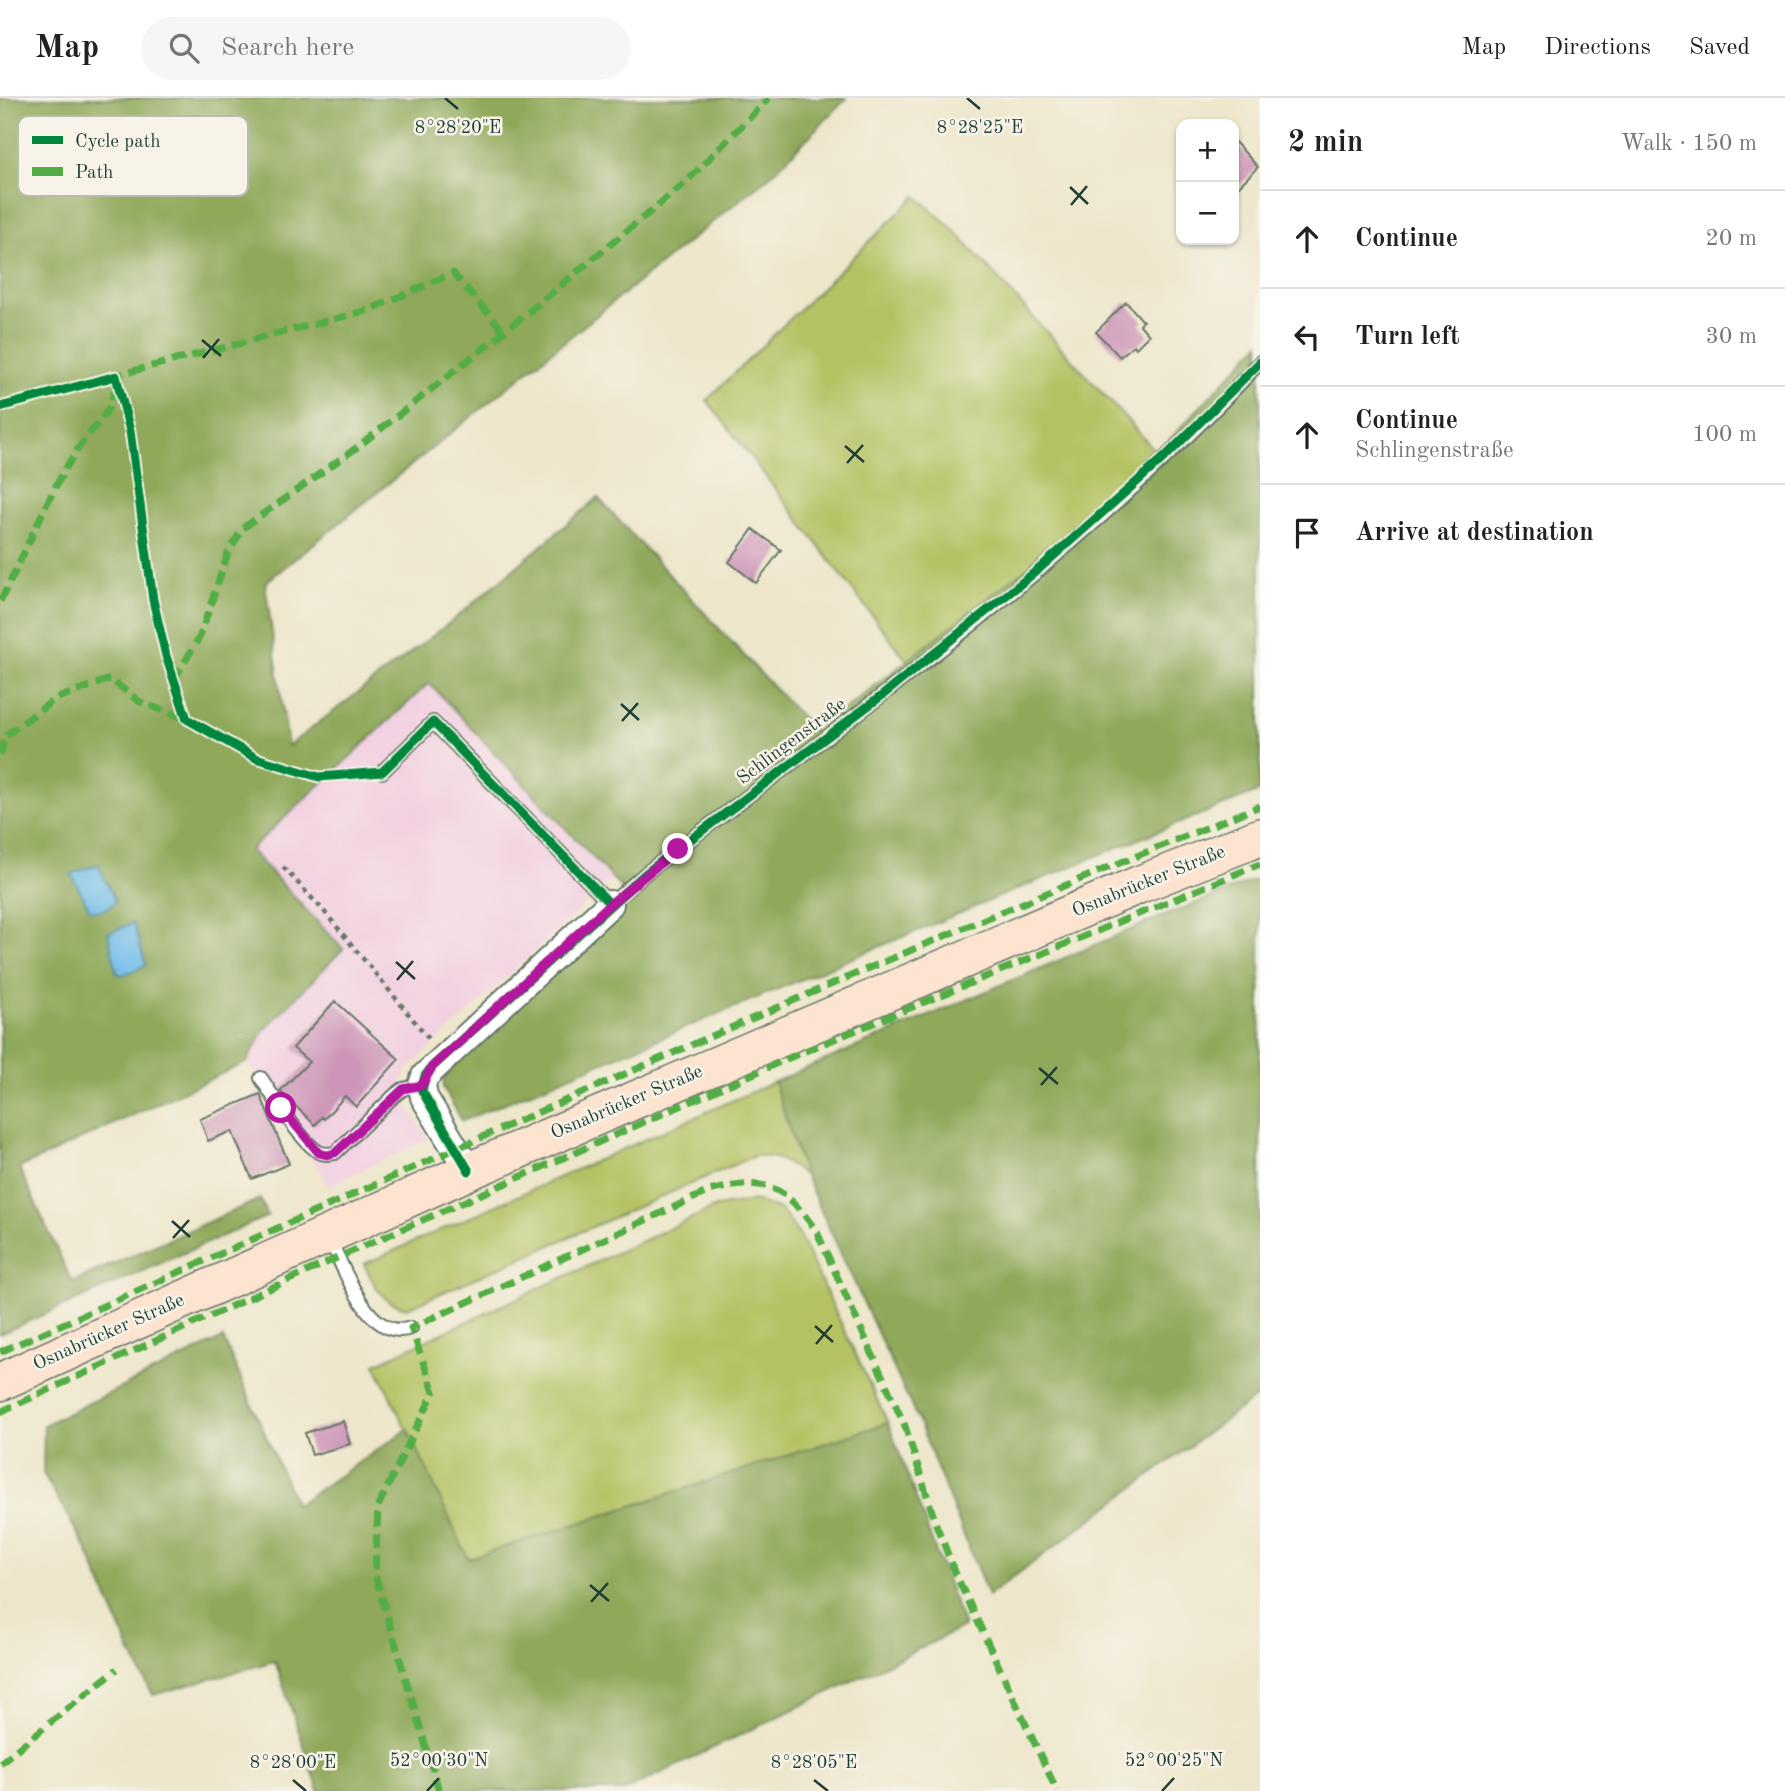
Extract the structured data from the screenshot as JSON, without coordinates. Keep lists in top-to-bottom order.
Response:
{
  "streets": {
    "main road": ["Osnabrücker Straße"],
    "street": ["Schlingenstraße"]
  },
  "legend": ["Cycle path", "Path"],
  "page": {
    "header": "Map",
    "search": "Search here",
    "nav": ["Map", "Directions", "Saved"],
    "heading": ["2 min", "Walk · 150 m"],
    "map_buttons": ["+", "−"],
    "list": [
      ["Continue", "20 m"],
      ["Turn left", "30 m"],
      ["Continue", "Schlingenstraße", "100 m"],
      "Arrive at destination"
    ]
  },
  "coordinates": [
    "8°28'20\"E",
    "8°28'25\"E",
    "52°00'30\"N",
    "52°00'25\"N",
    "8°28'00\"E",
    "8°28'05\"E"
  ]
}
